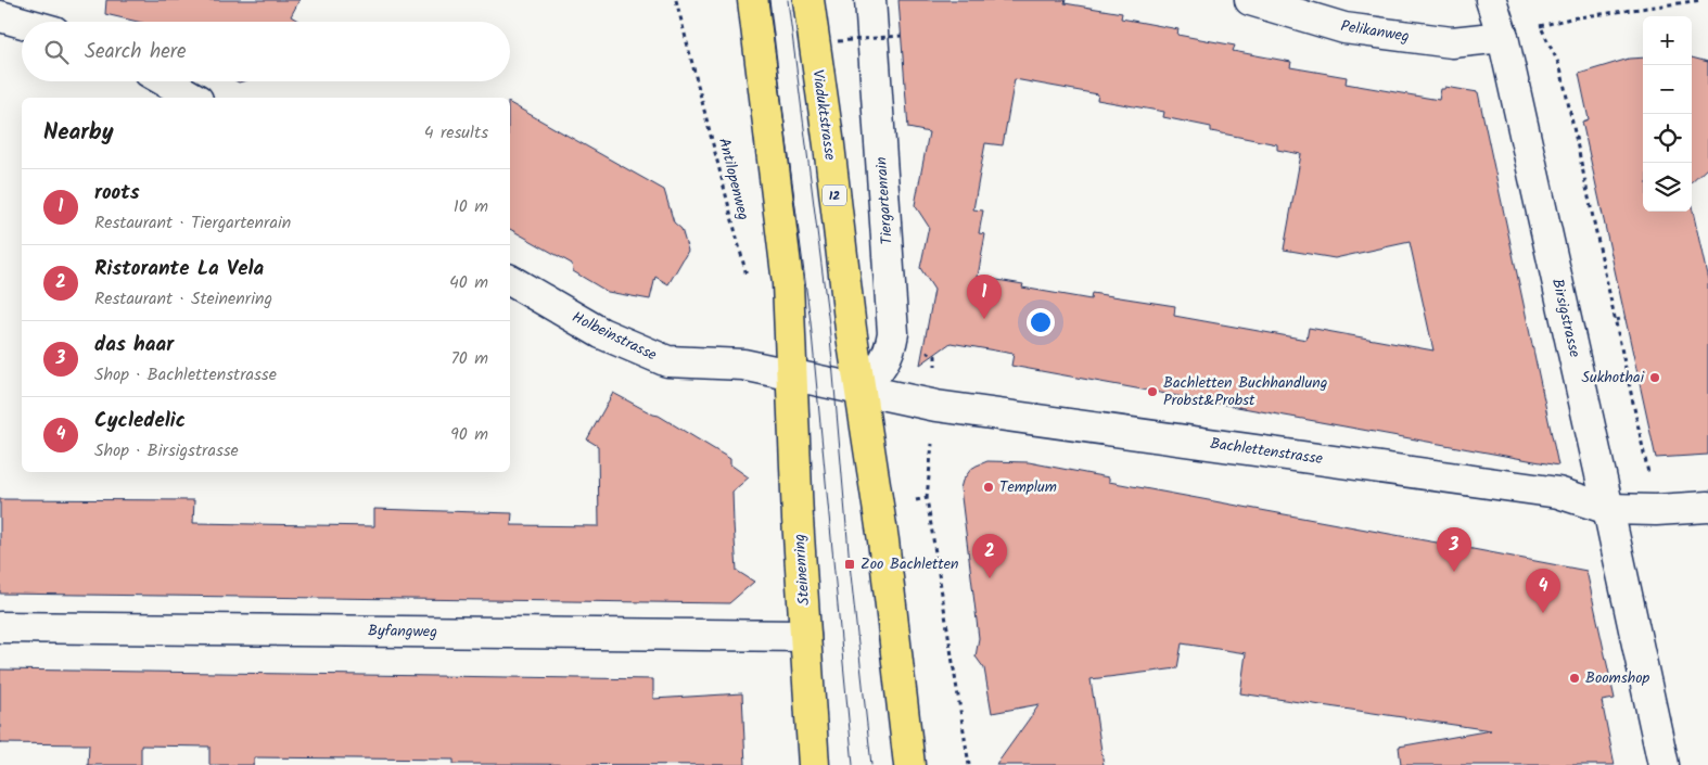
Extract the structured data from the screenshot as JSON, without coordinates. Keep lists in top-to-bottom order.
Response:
{
  "streets": {
    "main road": ["Viaduktstrasse", "12", "Steinenring"],
    "street": [
      "Pelikanweg",
      "Tiergartenrain",
      "Birsigstrasse",
      "Holbeinstrasse",
      "Bachlettenstrasse",
      "Byfangweg"
    ],
    "path": ["Antilopenweg"]
  },
  "crossings": [
    ["Pelikanweg", "Birsigstrasse"],
    ["Viaduktstrasse", "12"],
    ["Viaduktstrasse", "Tiergartenrain"],
    ["Viaduktstrasse", "Bachlettenstrasse"],
    ["12", "Tiergartenrain"],
    ["12", "Bachlettenstrasse"],
    ["Tiergartenrain", "Bachlettenstrasse"],
    ["Birsigstrasse", "Bachlettenstrasse"],
    ["Holbeinstrasse", "Bachlettenstrasse"],
    ["Holbeinstrasse", "Steinenring"],
    ["Steinenring", "Byfangweg"]
  ],
  "places": {
    "other": [
      "Sukhothai",
      "Bachletten Buchhandlung Probst&Probst",
      "Templum",
      "Boomshop"
    ],
    "transit": ["Zoo Bachletten"]
  },
  "page": {
    "map_buttons": ["+", "−"],
    "search": "Search here",
    "heading": ["Nearby", "4 results"],
    "list": [
      {
        "mark": "1",
        "name": "roots",
        "note": "Restaurant · Tiergartenrain",
        "value": "10 m"
      },
      {
        "mark": "2",
        "name": "Ristorante La Vela",
        "note": "Restaurant · Steinenring",
        "value": "40 m"
      },
      {
        "mark": "3",
        "name": "das haar",
        "note": "Shop · Bachlettenstrasse",
        "value": "70 m"
      },
      {
        "mark": "4",
        "name": "Cycledelic",
        "note": "Shop · Birsigstrasse",
        "value": "90 m"
      }
    ],
    "pins": [
      "1",
      "3",
      "2",
      "4"
    ]
  }
}
